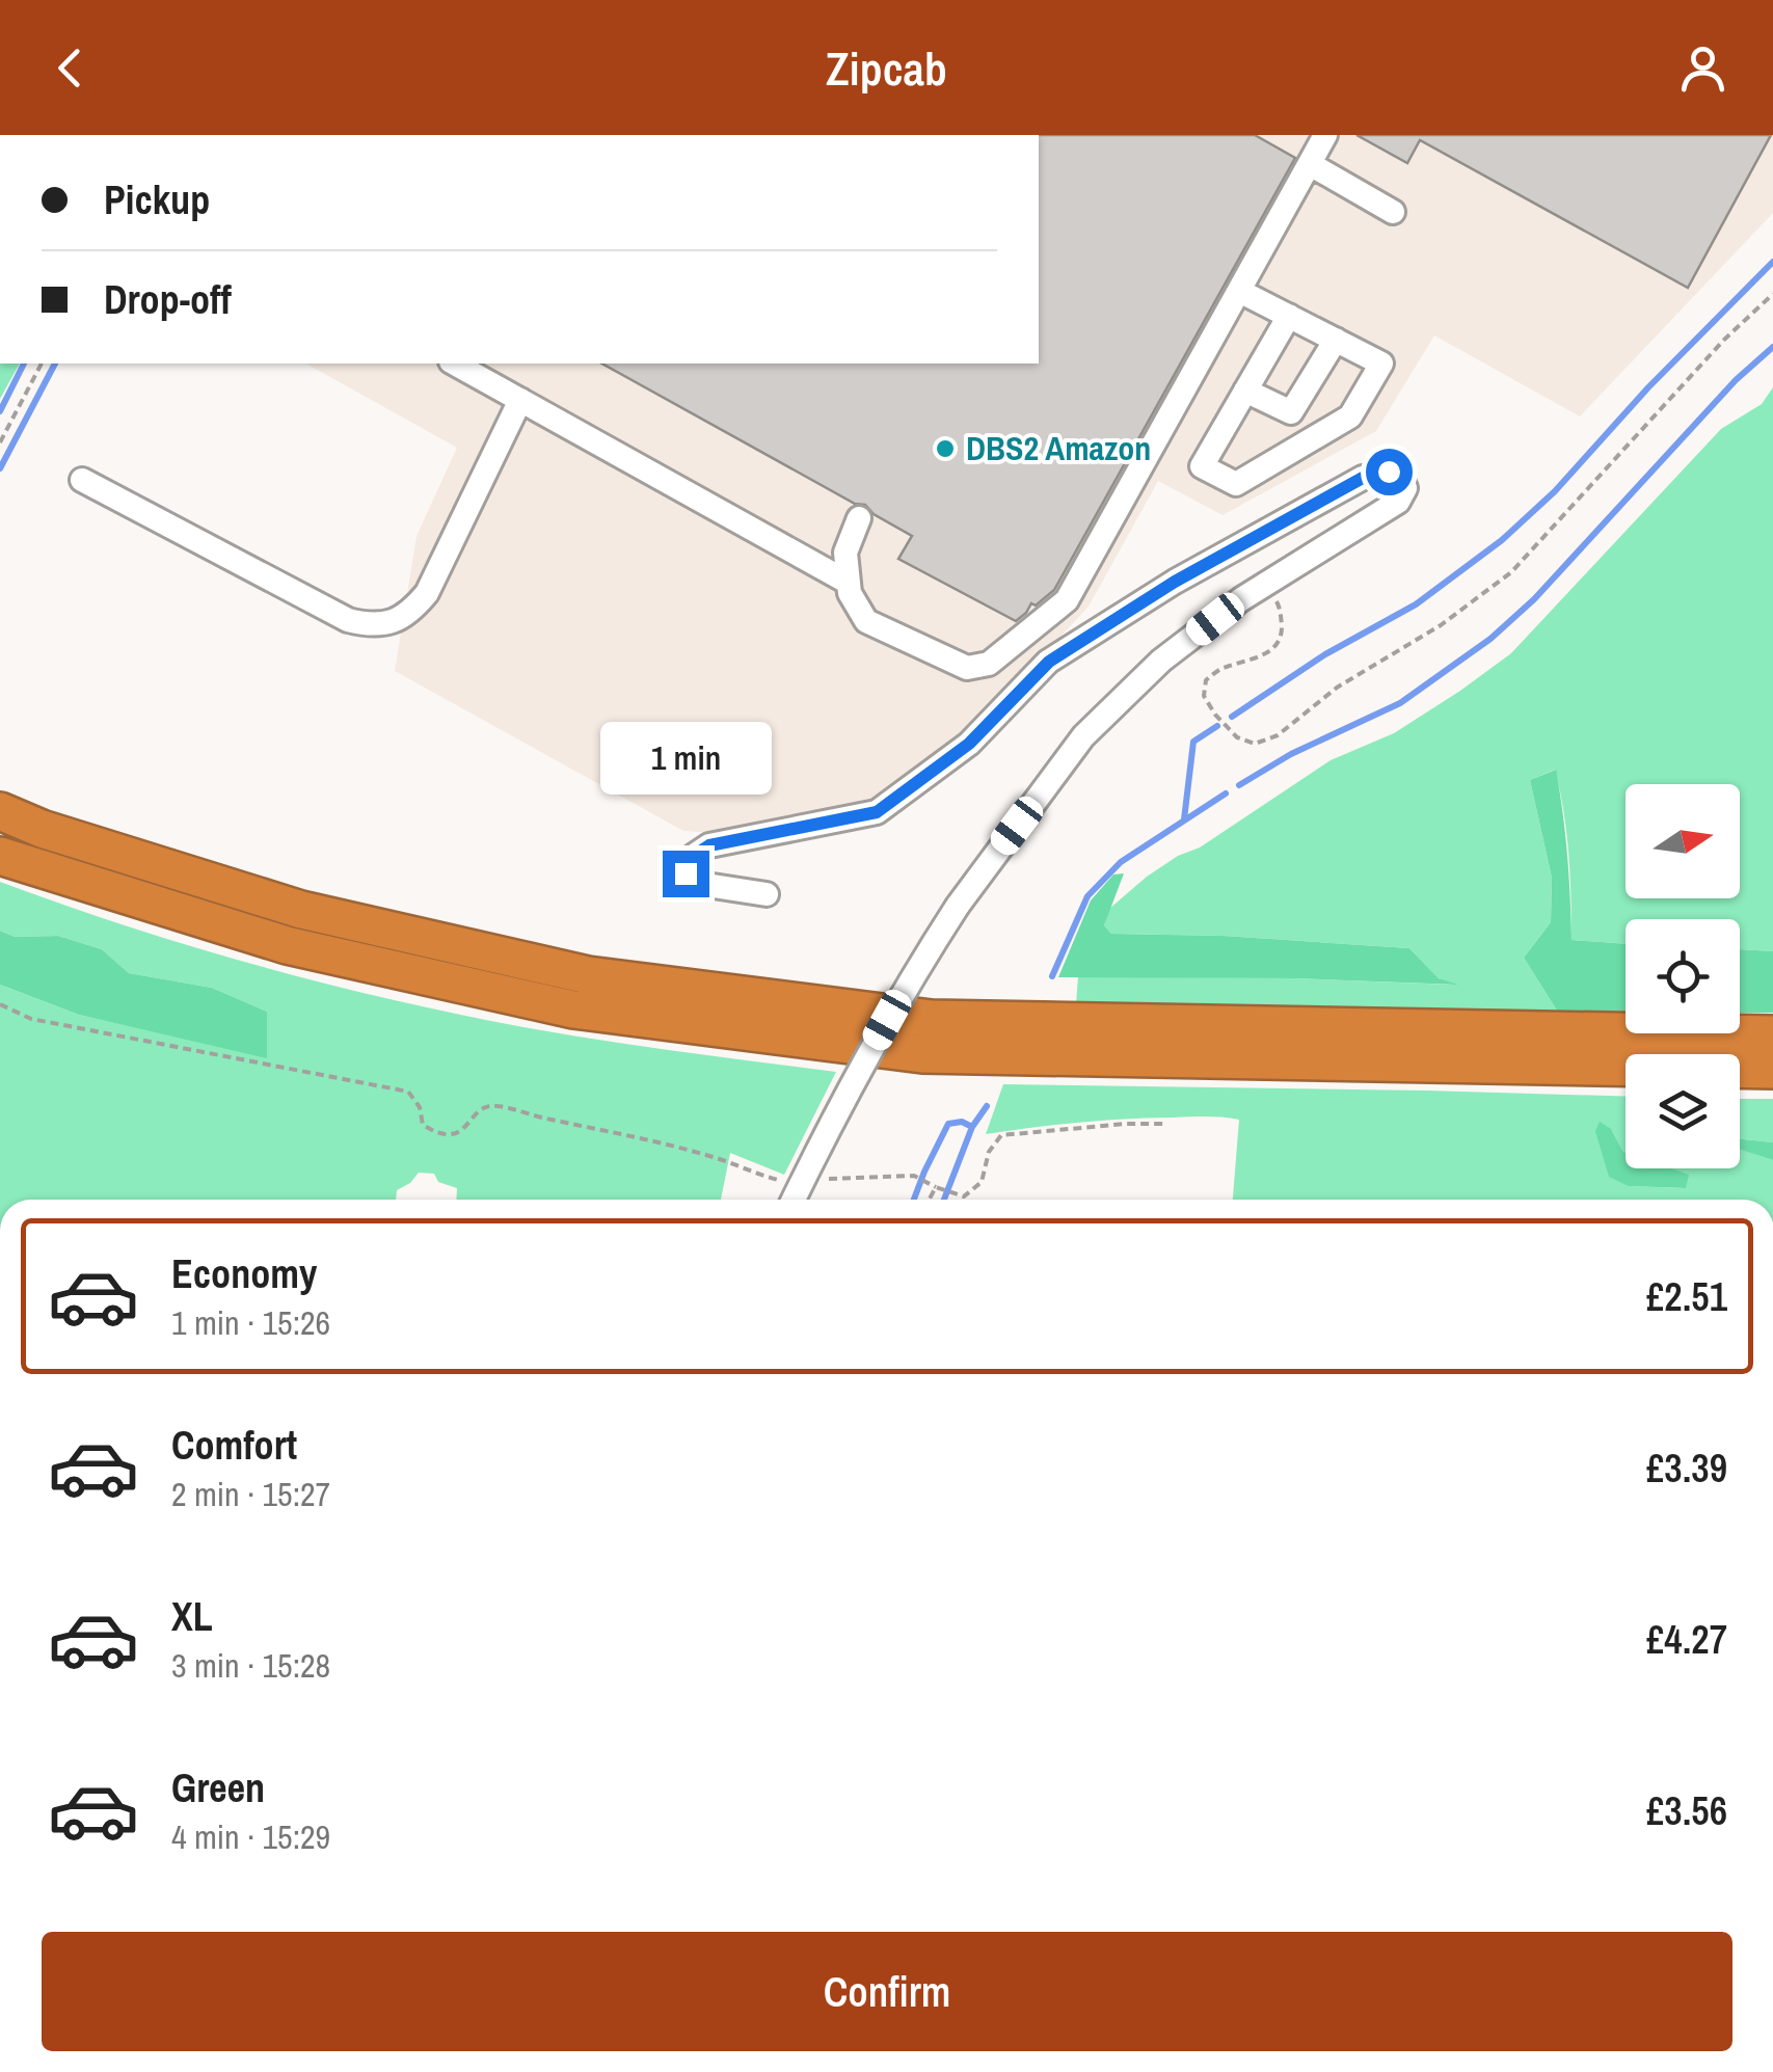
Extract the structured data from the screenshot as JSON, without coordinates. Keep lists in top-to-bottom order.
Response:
{
  "places": ["DBS2 Amazon"],
  "north": "right",
  "page": {
    "header": "Zipcab",
    "banner": ["Pickup", "Drop-off"],
    "bubble": "1 min",
    "list": [
      {
        "name": "Economy",
        "note": "1 min · 15:26",
        "value": "£2.51"
      },
      {
        "name": "Comfort",
        "note": "2 min · 15:27",
        "value": "£3.39"
      },
      {
        "name": "XL",
        "note": "3 min · 15:28",
        "value": "£4.27"
      },
      {
        "name": "Green",
        "note": "4 min · 15:29",
        "value": "£3.56"
      }
    ],
    "buttons": "Confirm"
  }
}
